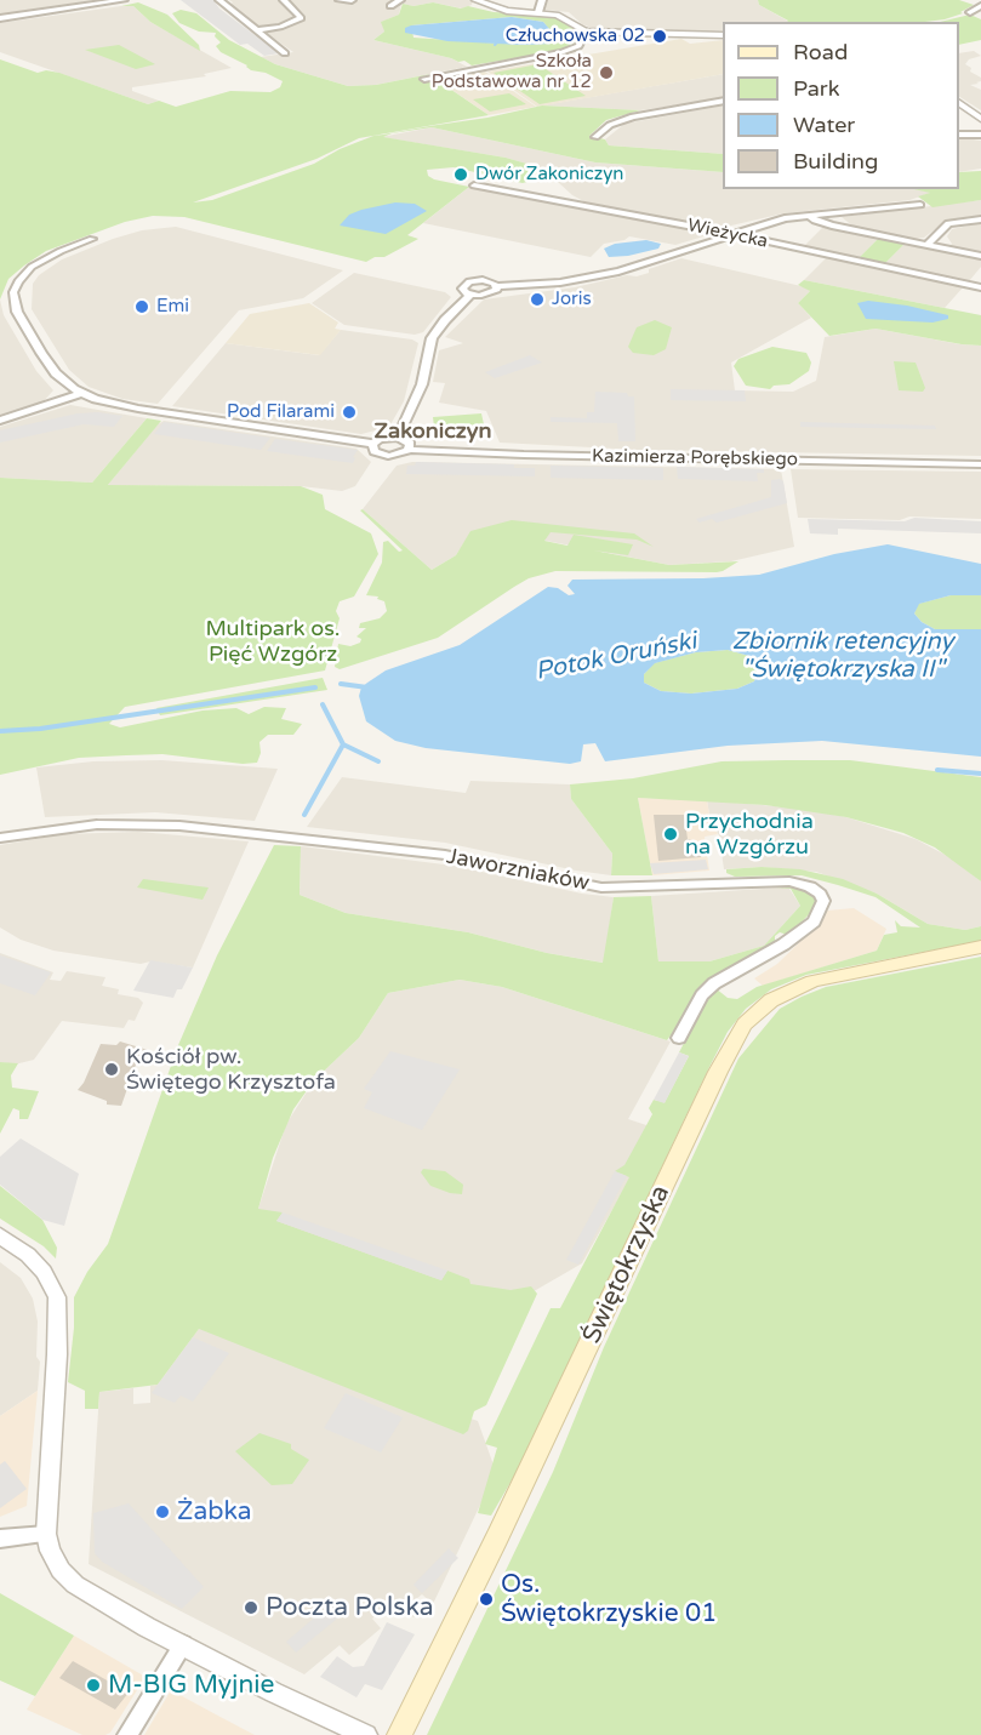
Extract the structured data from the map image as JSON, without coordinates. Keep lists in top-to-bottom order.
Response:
{
  "streets": {
    "main road": ["Świętokrzyska"],
    "street": ["Wieżycka", "Kazimierza Porębskiego", "Jaworzniaków"]
  },
  "districts": ["Zakoniczyn"],
  "water": ["Zbiornik retencyjny \"Świętokrzyska II\"", "Potok Oruński"],
  "parks": ["Multipark os. Pięć Wzgórz"],
  "places": [
    "Człuchowska 02",
    "Szkoła Podstawowa nr 12",
    "Dwór Zakoniczyn",
    "Joris",
    "Emi",
    "Pod Filarami",
    "Przychodnia na Wzgórzu",
    "Kościół pw. Świętego Krzysztofa",
    "Żabka",
    "Os. Świętokrzyskie 01",
    "Poczta Polska",
    "M-BIG Myjnie"
  ],
  "legend": [
    "Road",
    "Park",
    "Water",
    "Building"
  ]
}
